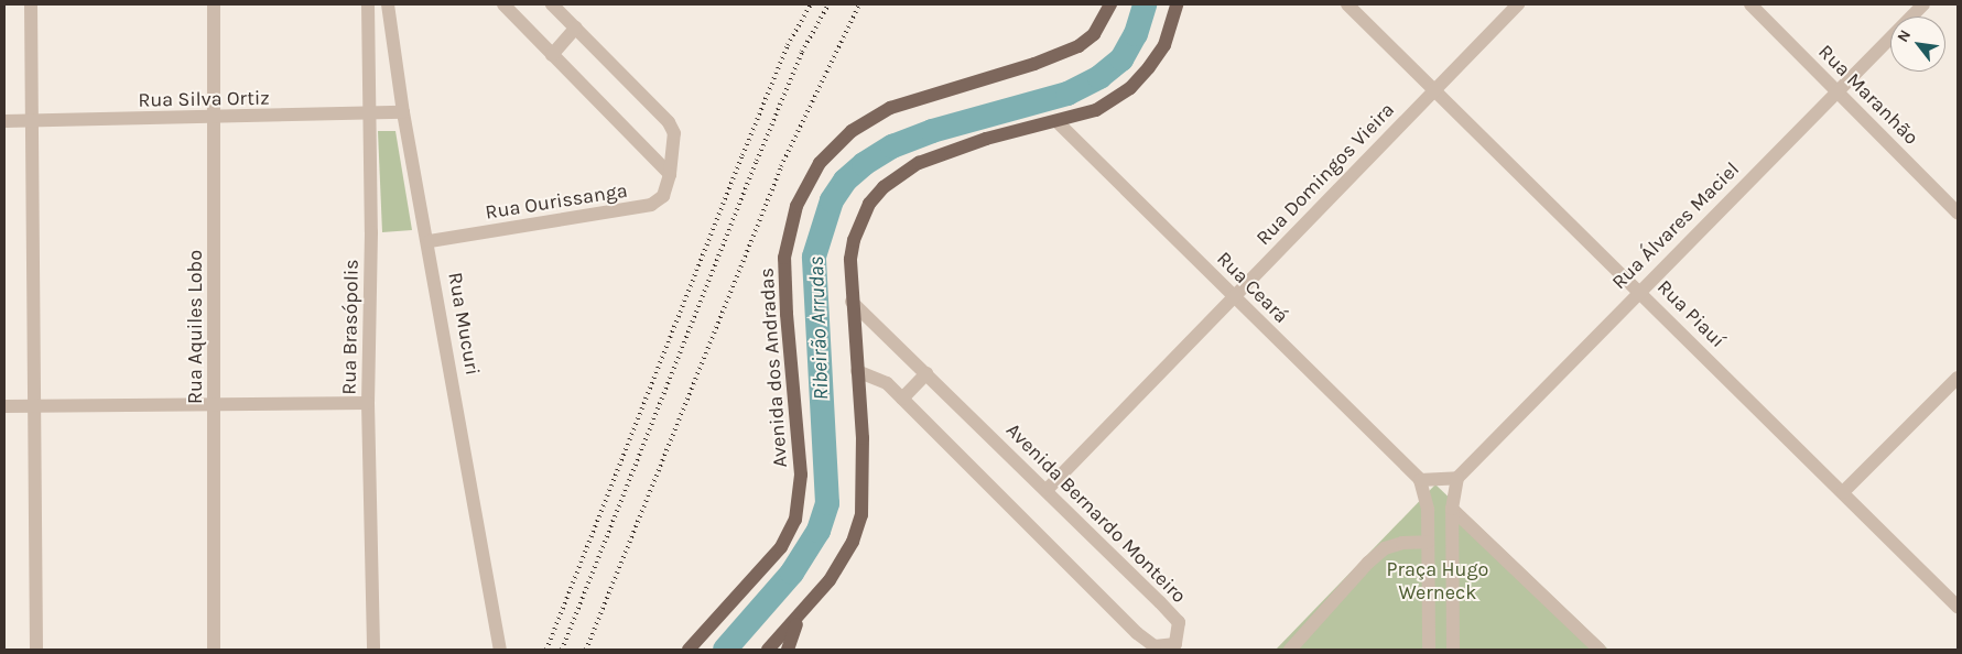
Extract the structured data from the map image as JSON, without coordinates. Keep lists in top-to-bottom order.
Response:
{
  "streets": {
    "main road": ["Avenida dos Andradas"],
    "street": [
      "Rua Maranhão",
      "Rua Silva Ortiz",
      "Rua Domingos Vieira",
      "Rua Ourissanga",
      "Rua Álvares Maciel",
      "Rua Ceará",
      "Rua Piauí",
      "Rua Mucuri",
      "Rua Aquiles Lobo",
      "Rua Brasópolis",
      "Avenida Bernardo Monteiro"
    ]
  },
  "crossings": [
    ["Rua Maranhão", "Rua Álvares Maciel"],
    ["Rua Silva Ortiz", "Rua Mucuri"],
    ["Rua Silva Ortiz", "Rua Aquiles Lobo"],
    ["Rua Silva Ortiz", "Rua Brasópolis"],
    ["Rua Domingos Vieira", "Rua Ceará"],
    ["Rua Domingos Vieira", "Rua Piauí"],
    ["Rua Domingos Vieira", "Avenida Bernardo Monteiro"],
    ["Rua Ourissanga", "Rua Mucuri"],
    ["Rua Álvares Maciel", "Rua Piauí"]
  ],
  "water": ["Ribeirão Arrudas"],
  "parks": ["Praça Hugo Werneck"],
  "north": "top left"
}
